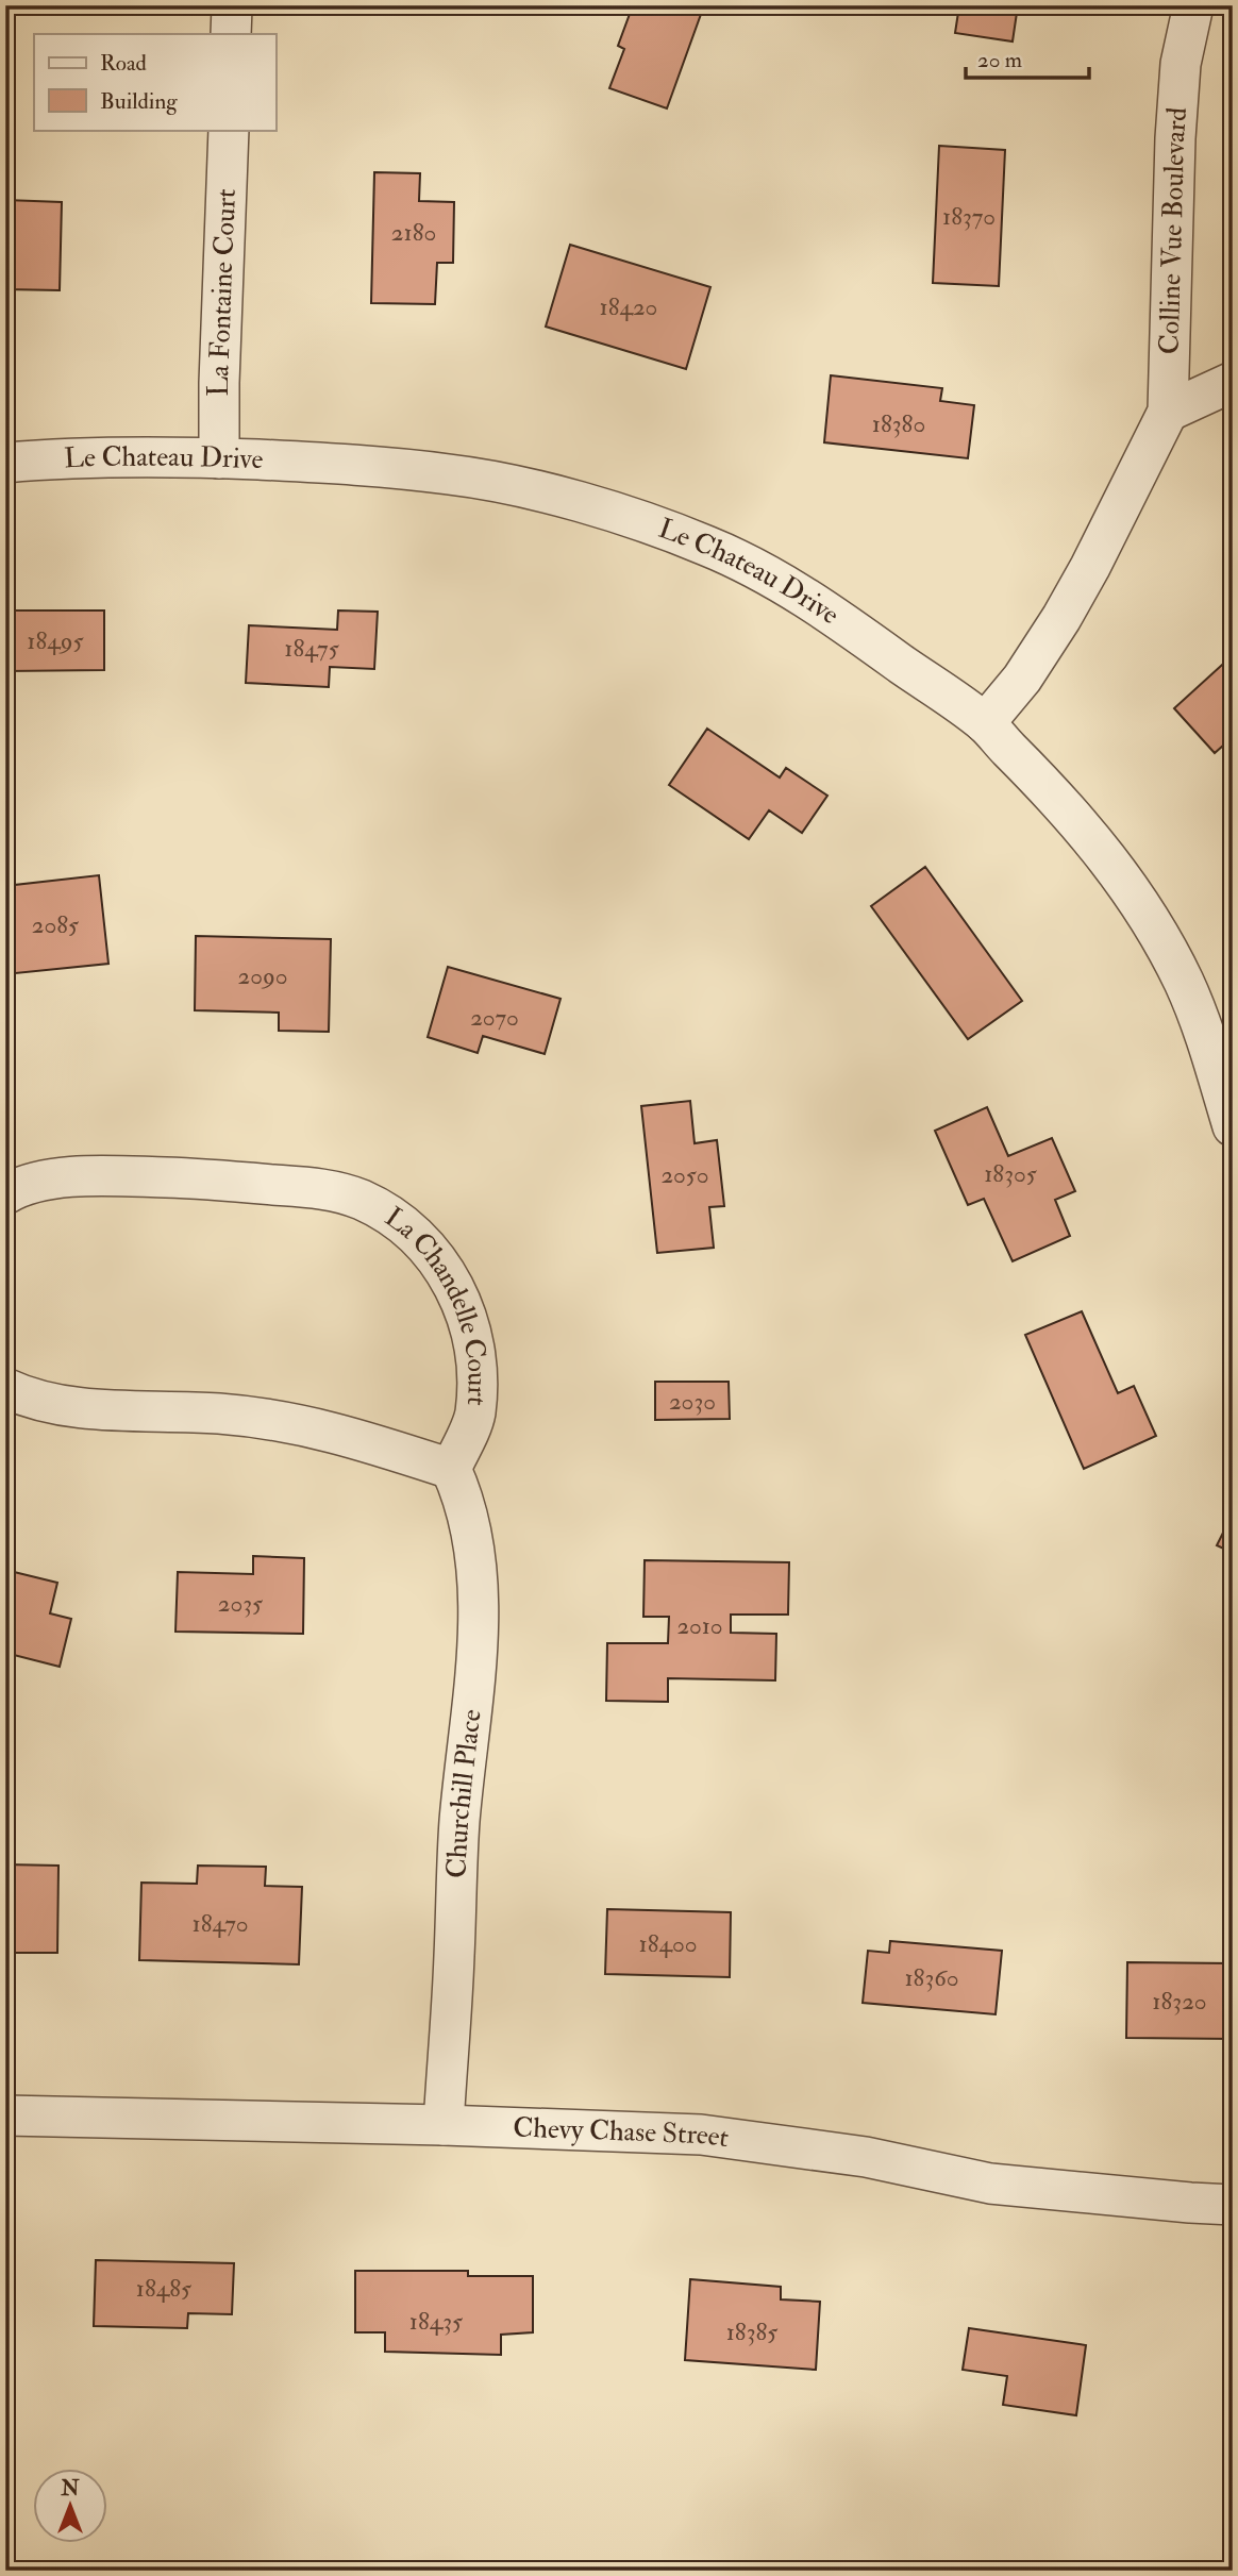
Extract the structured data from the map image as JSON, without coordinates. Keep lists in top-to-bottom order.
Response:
{
  "streets": {
    "street": [
      "Colline Vue Boulevard",
      "La Fontaine Court",
      "Le Chateau Drive",
      "La Chandelle Court",
      "Churchill Place",
      "Chevy Chase Street"
    ]
  },
  "crossings": [
    ["Colline Vue Boulevard", "Le Chateau Drive"],
    ["La Fontaine Court", "Le Chateau Drive"],
    ["La Chandelle Court", "Churchill Place"],
    ["Churchill Place", "Chevy Chase Street"]
  ],
  "house_numbers": [
    "18370",
    "2180",
    "18420",
    "18380",
    "18495",
    "18475",
    "2085",
    "2090",
    "2070",
    "18305",
    "2050",
    "2030",
    "2035",
    "2010",
    "18470",
    "18400",
    "18360",
    "18320",
    "18485",
    "18435",
    "18385"
  ],
  "legend": ["Road", "Building"],
  "scale_bar": "20 m",
  "north": "top"
}
